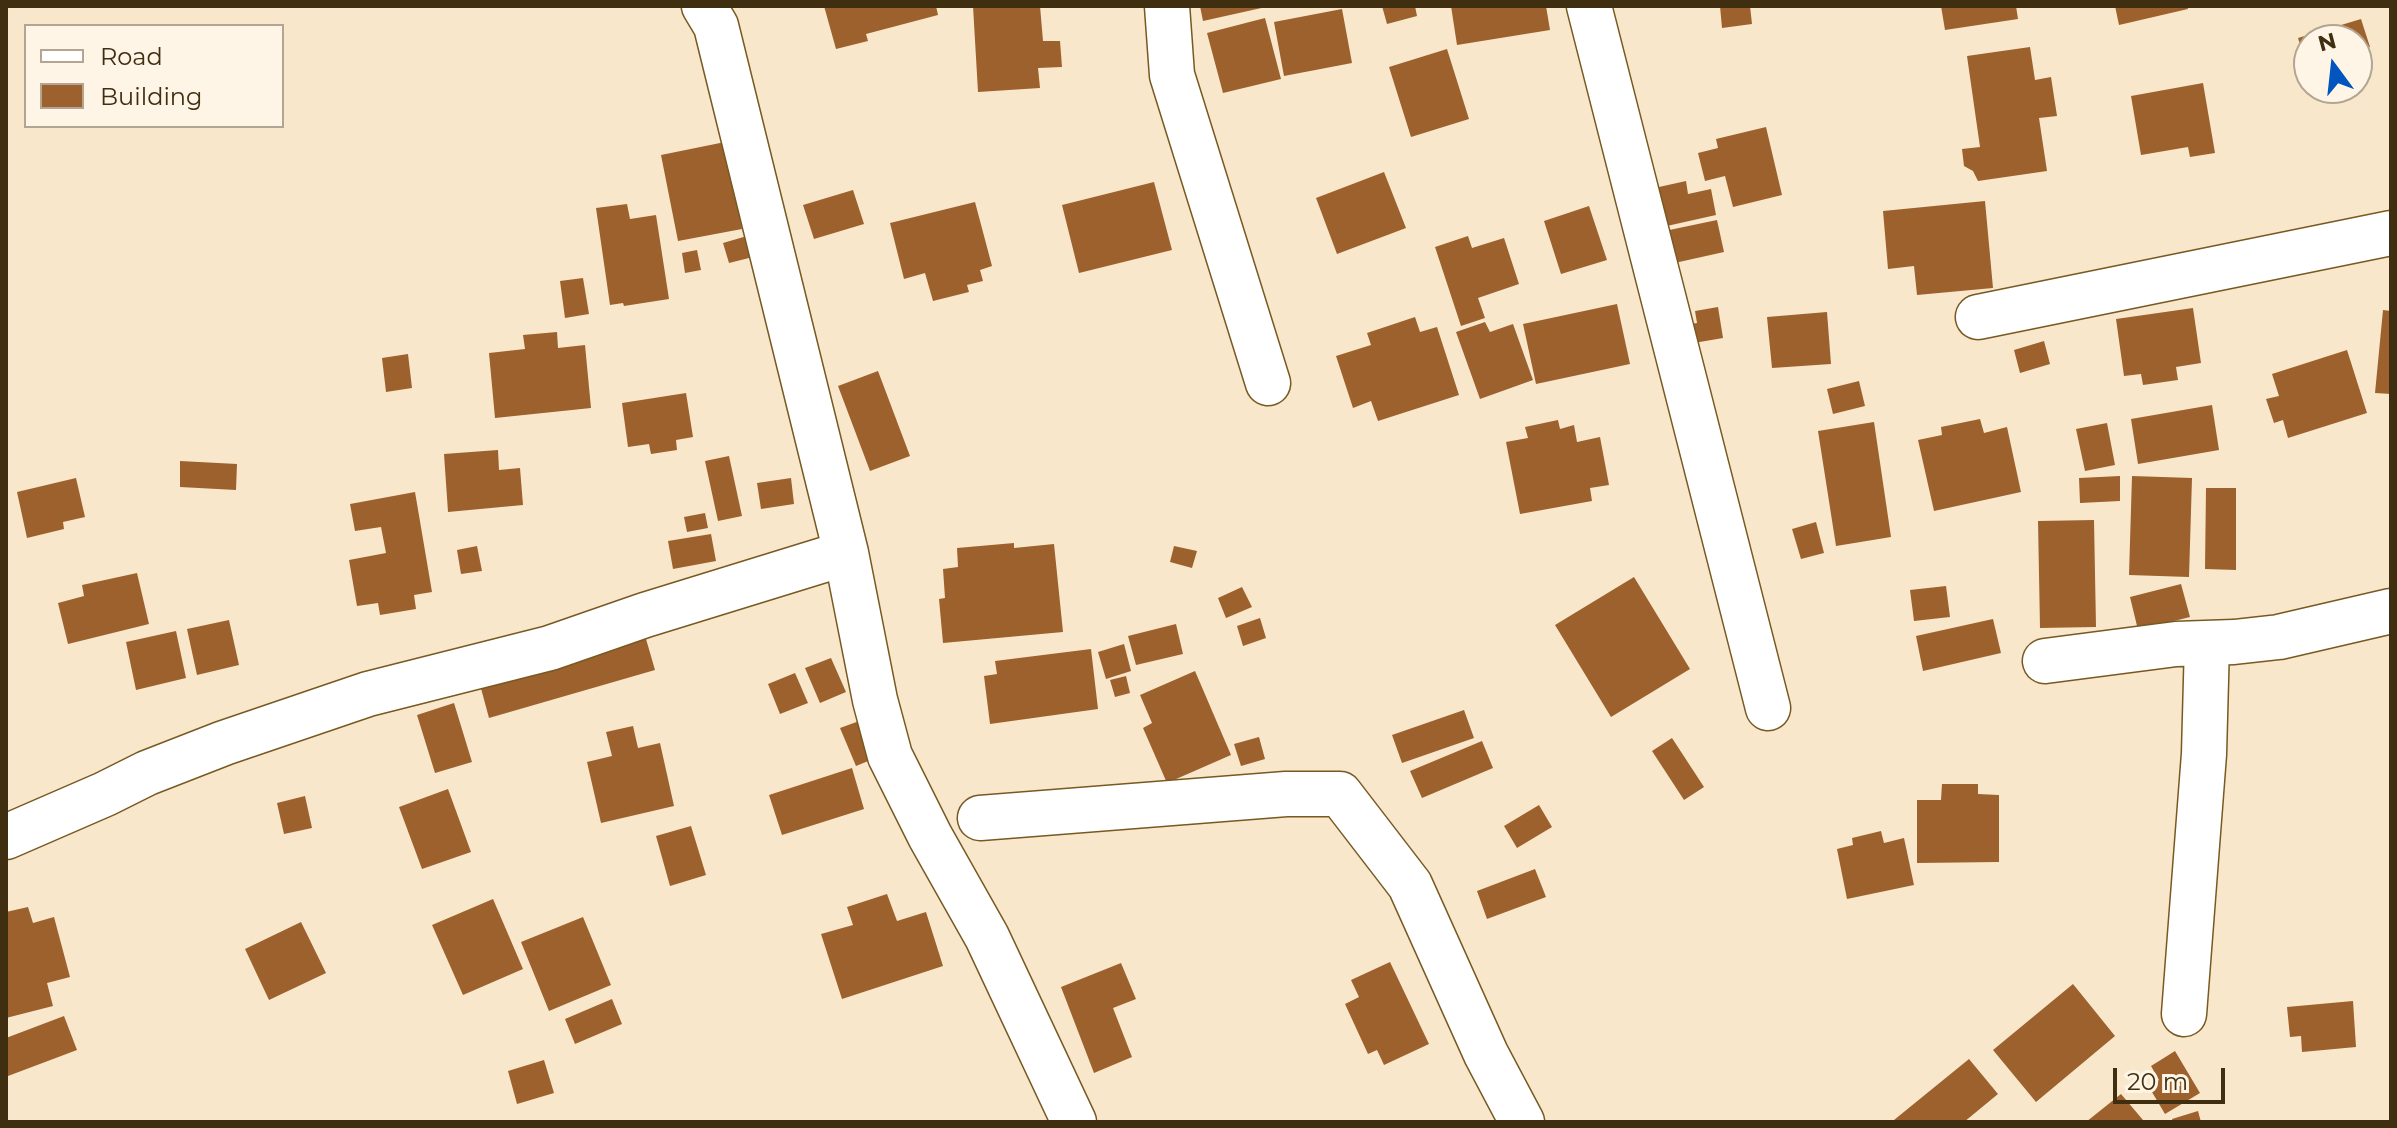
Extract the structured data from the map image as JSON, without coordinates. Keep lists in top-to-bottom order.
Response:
{
  "legend": ["Road", "Building"],
  "scale_bar": "20 m",
  "north": "top"
}
